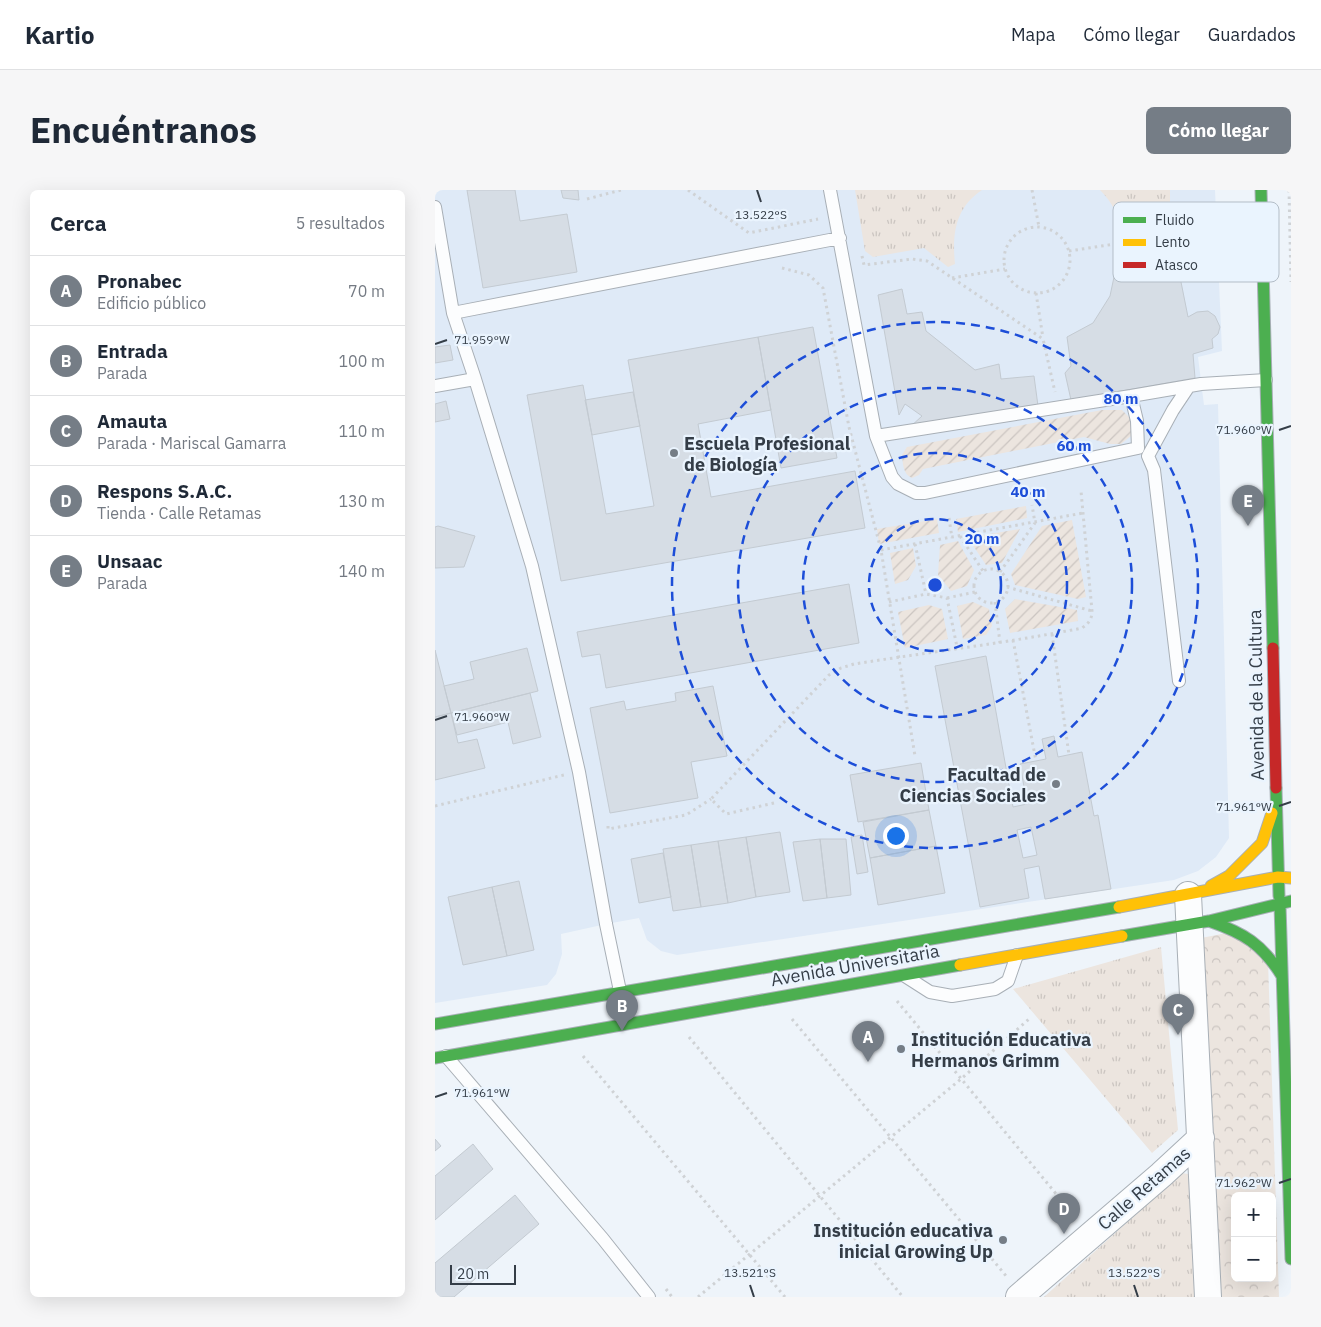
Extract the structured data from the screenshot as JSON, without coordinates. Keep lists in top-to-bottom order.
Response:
{
  "streets": {
    "main road": ["Avenida de la Cultura", "Avenida Universitaria"],
    "street": ["Calle Retamas"]
  },
  "crossings": [
    ["Avenida de la Cultura", "Avenida Universitaria"]
  ],
  "places": [
    "Escuela Profesional de Biología",
    "Facultad de Ciencias Sociales",
    "Institución Educativa Hermanos Grimm",
    "Institución educativa inicial Growing Up"
  ],
  "legend": ["Fluido", "Lento", "Atasco"],
  "scale_bar": "20 m",
  "page": {
    "header": "Kartio",
    "nav": ["Mapa", "Cómo llegar", "Guardados"],
    "title": "Encuéntranos",
    "buttons": "Cómo llegar",
    "heading": ["Cerca", "5 resultados"],
    "list": [
      {
        "mark": "A",
        "name": "Pronabec",
        "note": "Edificio público",
        "value": "70 m"
      },
      {
        "mark": "B",
        "name": "Entrada",
        "note": "Parada",
        "value": "100 m"
      },
      {
        "mark": "C",
        "name": "Amauta",
        "note": "Parada · Mariscal Gamarra",
        "value": "110 m"
      },
      {
        "mark": "D",
        "name": "Respons S.A.C.",
        "note": "Tienda · Calle Retamas",
        "value": "130 m"
      },
      {
        "mark": "E",
        "name": "Unsaac",
        "note": "Parada",
        "value": "140 m"
      }
    ],
    "pins": [
      "E",
      "B",
      "C",
      "A",
      "D"
    ],
    "map_buttons": ["+", "−"],
    "scale": "20 m"
  },
  "coordinates": [
    "13.522°S",
    "71.959°W",
    "71.960°W",
    "71.961°W",
    "71.962°W",
    "13.521°S"
  ],
  "rings": [
    "80 m",
    "60 m",
    "40 m",
    "20 m"
  ]
}
